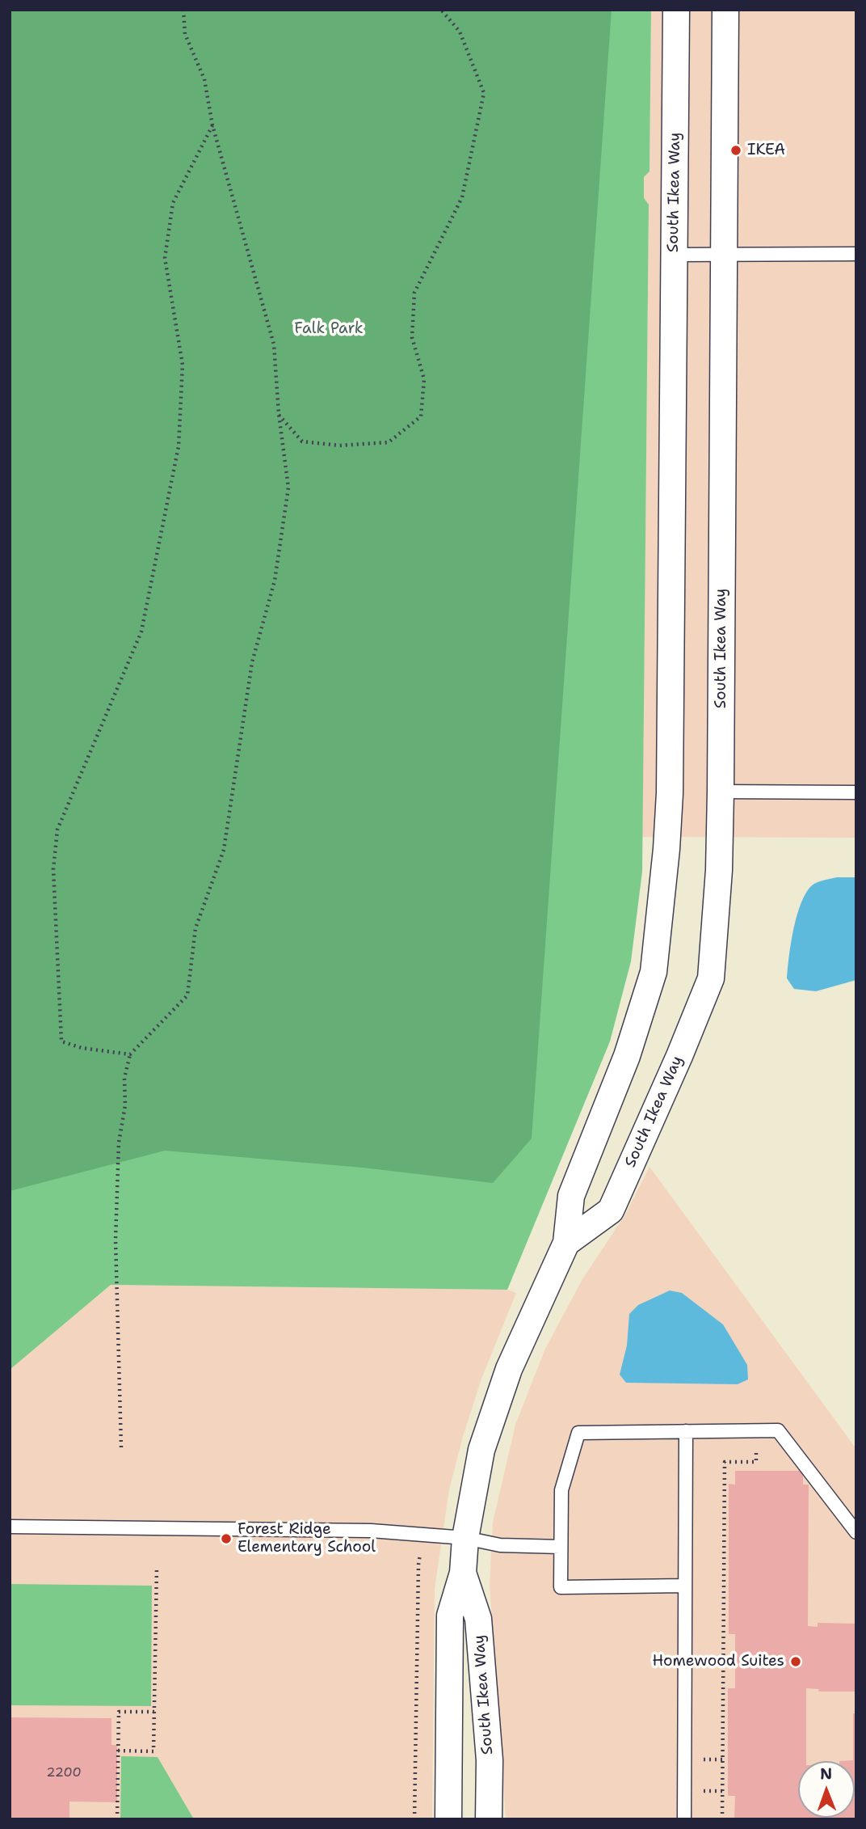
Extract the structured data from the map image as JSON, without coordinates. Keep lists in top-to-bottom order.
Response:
{
  "streets": {
    "street": ["South Ikea Way"]
  },
  "parks": ["Falk Park"],
  "places": ["IKEA", "Forest Ridge Elementary School", "Homewood Suites"],
  "house_numbers": ["2200"],
  "north": "top"
}
